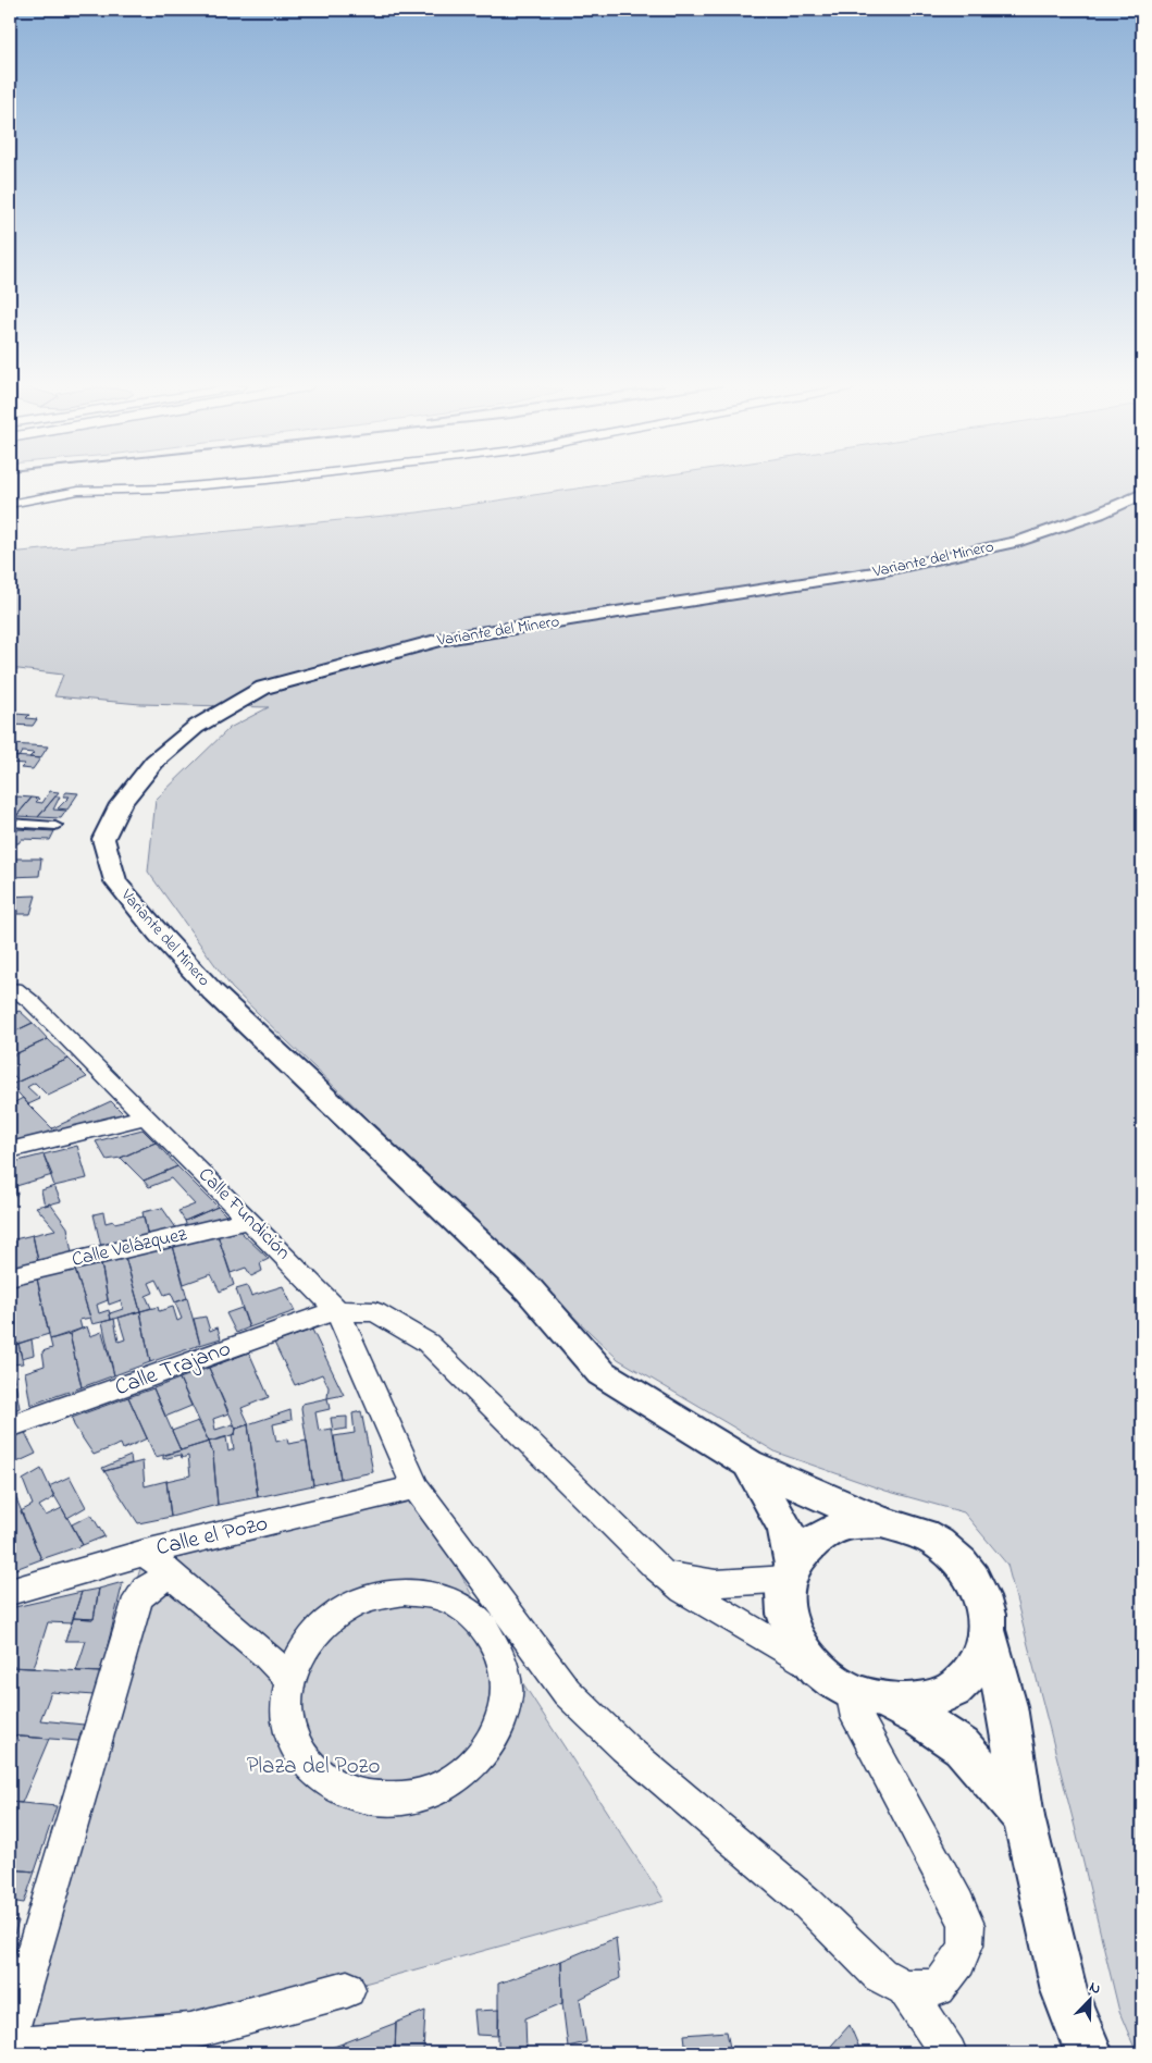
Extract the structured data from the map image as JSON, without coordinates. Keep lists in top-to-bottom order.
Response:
{
  "streets": {
    "street": [
      "Variante del Minero",
      "Calle Fundición",
      "Calle Velázquez",
      "Calle Trajano",
      "Calle el Pozo"
    ]
  },
  "crossings": [
    ["Calle Fundición", "Calle Velázquez"],
    ["Calle Fundición", "Calle Trajano"],
    ["Calle Fundición", "Calle el Pozo"]
  ],
  "parks": ["Plaza del Pozo"],
  "north": "top right"
}
